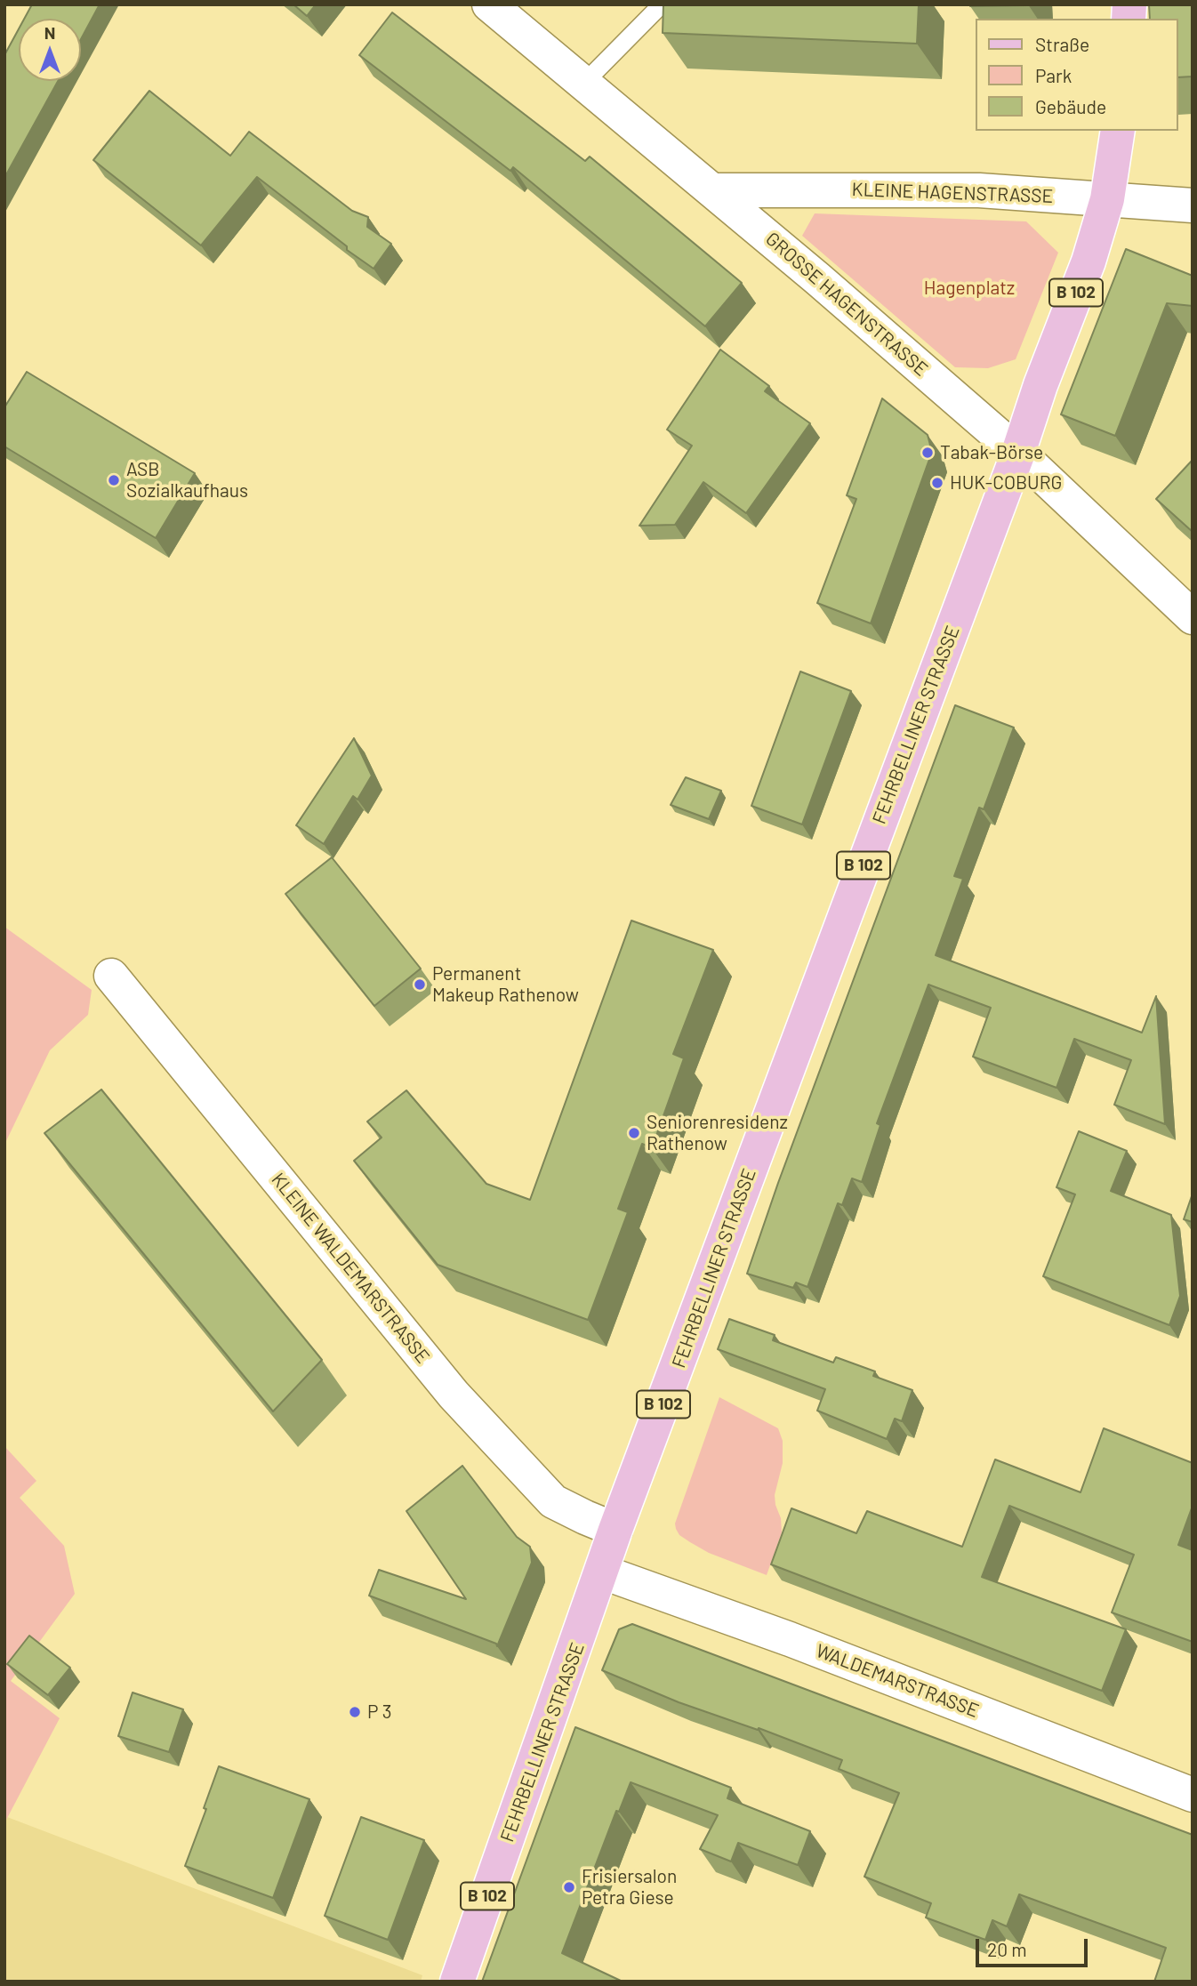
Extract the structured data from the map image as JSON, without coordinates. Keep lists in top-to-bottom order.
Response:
{
  "streets": {
    "main road": ["B 102", "FEHRBELLINER STRASSE"],
    "street": [
      "KLEINE HAGENSTRASSE",
      "GROSSE HAGENSTRASSE",
      "KLEINE WALDEMARSTRASSE",
      "WALDEMARSTRASSE"
    ]
  },
  "crossings": [
    ["KLEINE HAGENSTRASSE", "B 102"],
    ["KLEINE HAGENSTRASSE", "GROSSE HAGENSTRASSE"],
    ["B 102", "GROSSE HAGENSTRASSE"],
    ["B 102", "FEHRBELLINER STRASSE"],
    ["GROSSE HAGENSTRASSE", "FEHRBELLINER STRASSE"],
    ["FEHRBELLINER STRASSE", "KLEINE WALDEMARSTRASSE"],
    ["FEHRBELLINER STRASSE", "WALDEMARSTRASSE"]
  ],
  "parks": ["Hagenplatz"],
  "places": [
    "Tabak-Börse",
    "ASB Sozialkaufhaus",
    "HUK-COBURG",
    "Permanent Makeup Rathenow",
    "Seniorenresidenz Rathenow",
    "P 3",
    "Frisiersalon Petra Giese"
  ],
  "legend": ["Straße", "Park", "Gebäude"],
  "scale_bar": "20 m",
  "north": "top"
}
